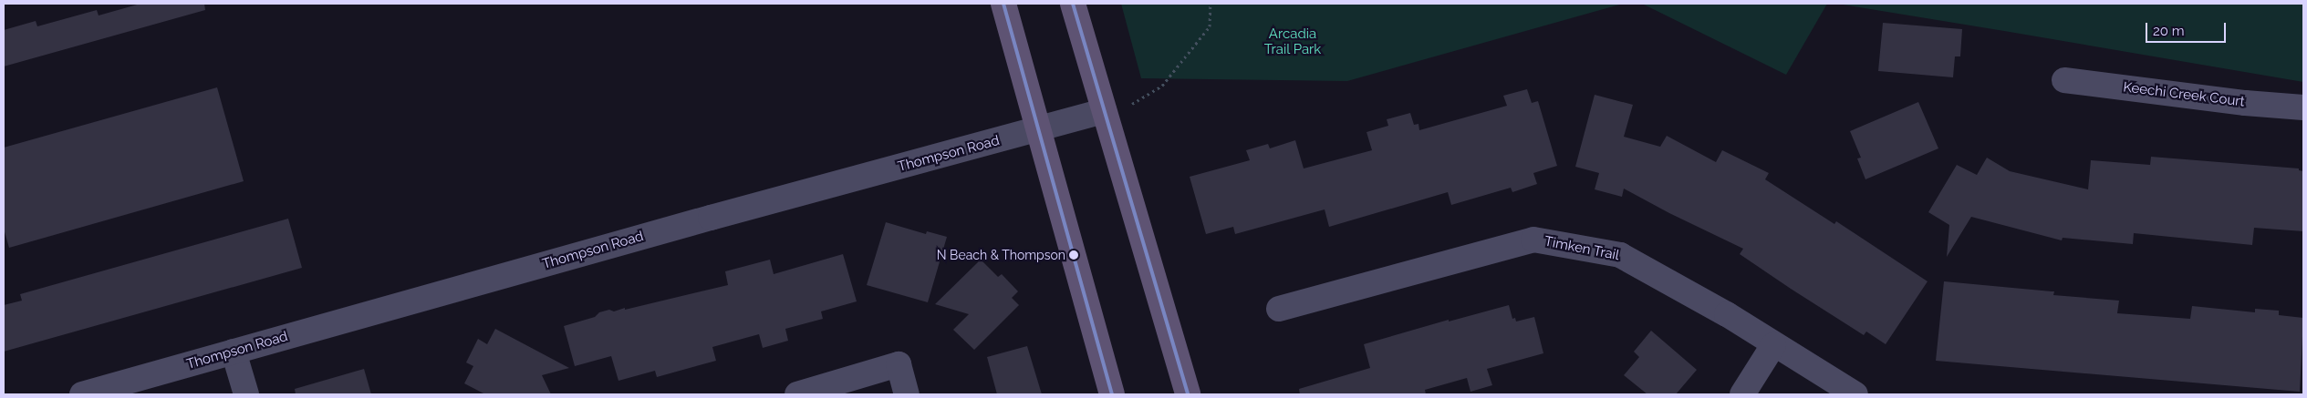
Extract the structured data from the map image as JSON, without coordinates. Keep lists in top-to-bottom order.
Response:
{
  "streets": {
    "street": ["Keechi Creek Court", "Thompson Road", "Timken Trail"]
  },
  "parks": ["Arcadia Trail Park"],
  "places": ["N Beach & Thompson"],
  "scale_bar": "20 m"
}
